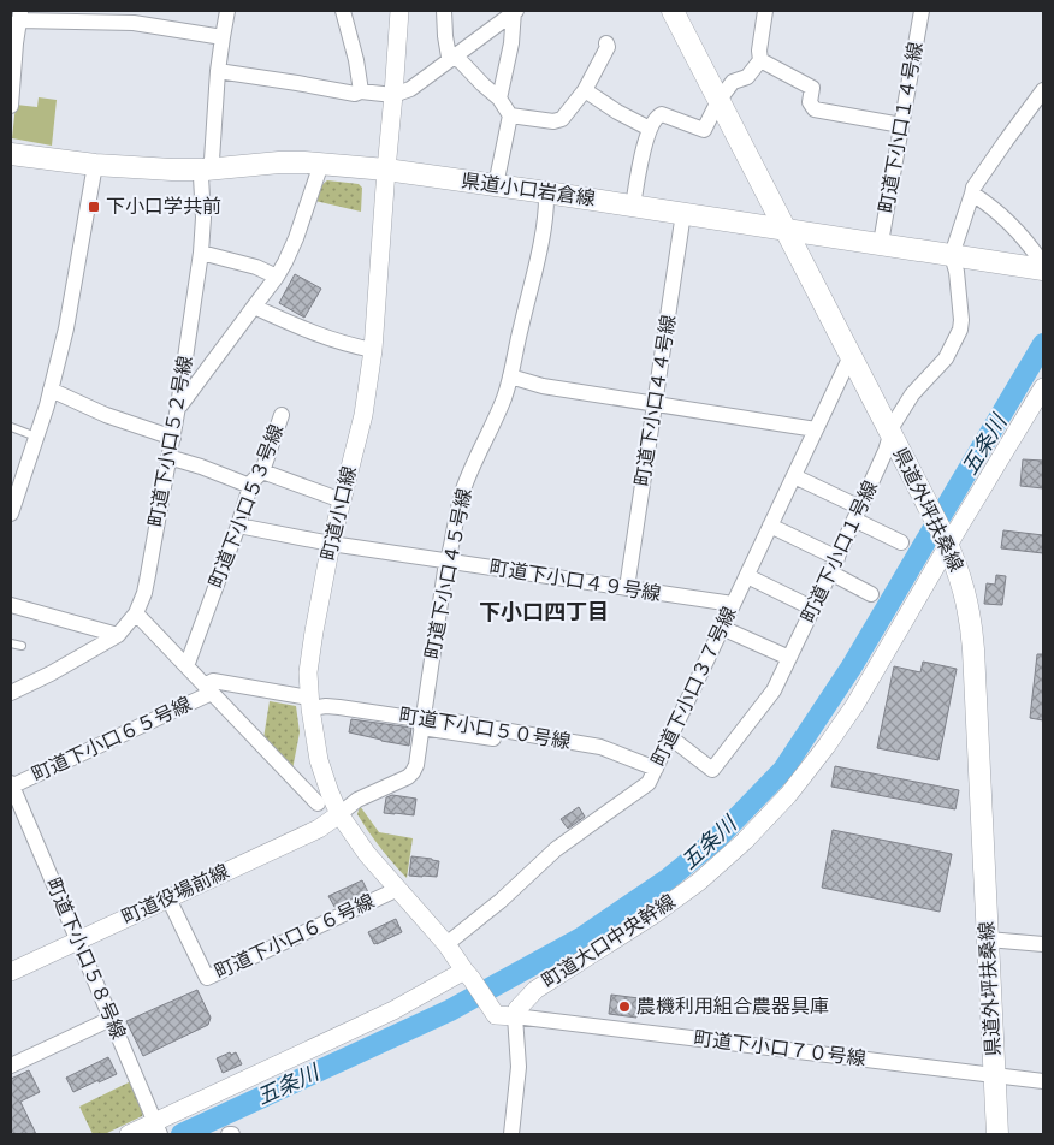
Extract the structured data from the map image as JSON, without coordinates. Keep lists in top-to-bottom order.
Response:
{
  "streets": {
    "main road": ["県道小口岩倉線", "県道外坪扶桑線"],
    "street": [
      "町道下小口１４号線",
      "町道下小口４４号線",
      "町道下小口５２号線",
      "町道下小口５３号線",
      "町道小口線",
      "町道下小口１号線",
      "町道下小口４５号線",
      "町道下小口４９号線",
      "町道下小口３７号線",
      "町道下小口５０号線",
      "町道下小口６５号線",
      "町道役場前線",
      "町道下小口６６号線",
      "町道大口中央幹線",
      "町道下小口５８号線",
      "町道下小口７０号線"
    ]
  },
  "crossings": [
    ["町道下小口１４号線", "県道小口岩倉線"],
    ["県道小口岩倉線", "町道下小口４４号線"],
    ["県道小口岩倉線", "町道下小口５２号線"],
    ["県道小口岩倉線", "県道外坪扶桑線"],
    ["県道小口岩倉線", "町道小口線"],
    ["県道小口岩倉線", "町道下小口１号線"],
    ["県道小口岩倉線", "町道下小口４５号線"],
    ["町道下小口４４号線", "町道下小口４９号線"],
    ["町道下小口５３号線", "町道下小口４９号線"],
    ["県道外坪扶桑線", "町道下小口１号線"],
    ["県道外坪扶桑線", "町道下小口３７号線"],
    ["県道外坪扶桑線", "町道大口中央幹線"],
    ["県道外坪扶桑線", "町道下小口７０号線"],
    ["町道小口線", "町道下小口４５号線"],
    ["町道小口線", "町道下小口４９号線"],
    ["町道小口線", "町道下小口３７号線"],
    ["町道小口線", "町道下小口５０号線"],
    ["町道小口線", "町道役場前線"],
    ["町道小口線", "町道下小口６６号線"],
    ["町道下小口１号線", "町道下小口３７号線"],
    ["町道下小口４５号線", "町道下小口４９号線"],
    ["町道下小口４５号線", "町道下小口５０号線"],
    ["町道下小口４５号線", "町道役場前線"],
    ["町道下小口４９号線", "町道下小口３７号線"],
    ["町道下小口３７号線", "町道下小口５０号線"],
    ["町道下小口５０号線", "町道下小口６５号線"],
    ["町道下小口６５号線", "町道下小口５８号線"],
    ["町道役場前線", "町道下小口６６号線"],
    ["町道役場前線", "町道下小口５８号線"],
    ["町道大口中央幹線", "町道下小口７０号線"]
  ],
  "districts": ["下小口四丁目"],
  "water": ["五条川"],
  "places": {
    "transit": ["下小口学共前"],
    "other": ["農機利用組合農器具庫"]
  }
}
